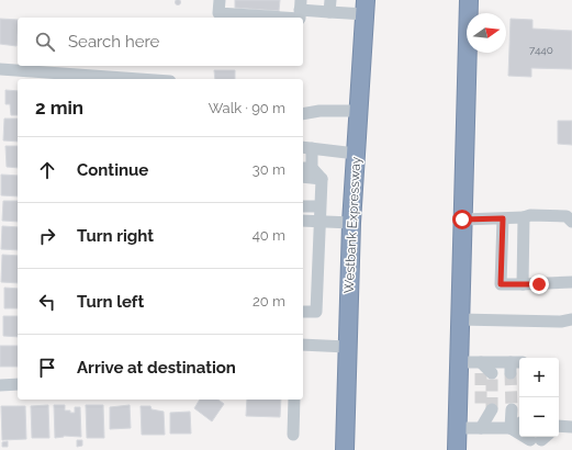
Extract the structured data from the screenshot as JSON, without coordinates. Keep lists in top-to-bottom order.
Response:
{
  "streets": {
    "highway": ["Westbank Expressway"]
  },
  "house_numbers": ["7440"],
  "north": "right",
  "page": {
    "search": "Search here",
    "heading": ["2 min", "Walk · 90 m"],
    "list": [
      ["Continue", "30 m"],
      ["Turn right", "40 m"],
      ["Turn left", "20 m"],
      "Arrive at destination"
    ],
    "map_buttons": ["+", "−"]
  }
}
